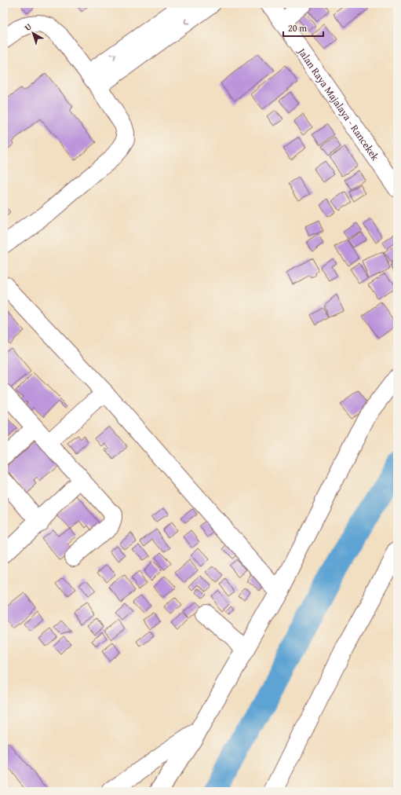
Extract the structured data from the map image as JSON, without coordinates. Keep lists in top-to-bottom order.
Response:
{
  "streets": {
    "street": ["Jalan Raya Majalaya - Rancekek"]
  },
  "scale_bar": "20 m",
  "north": "top left"
}
